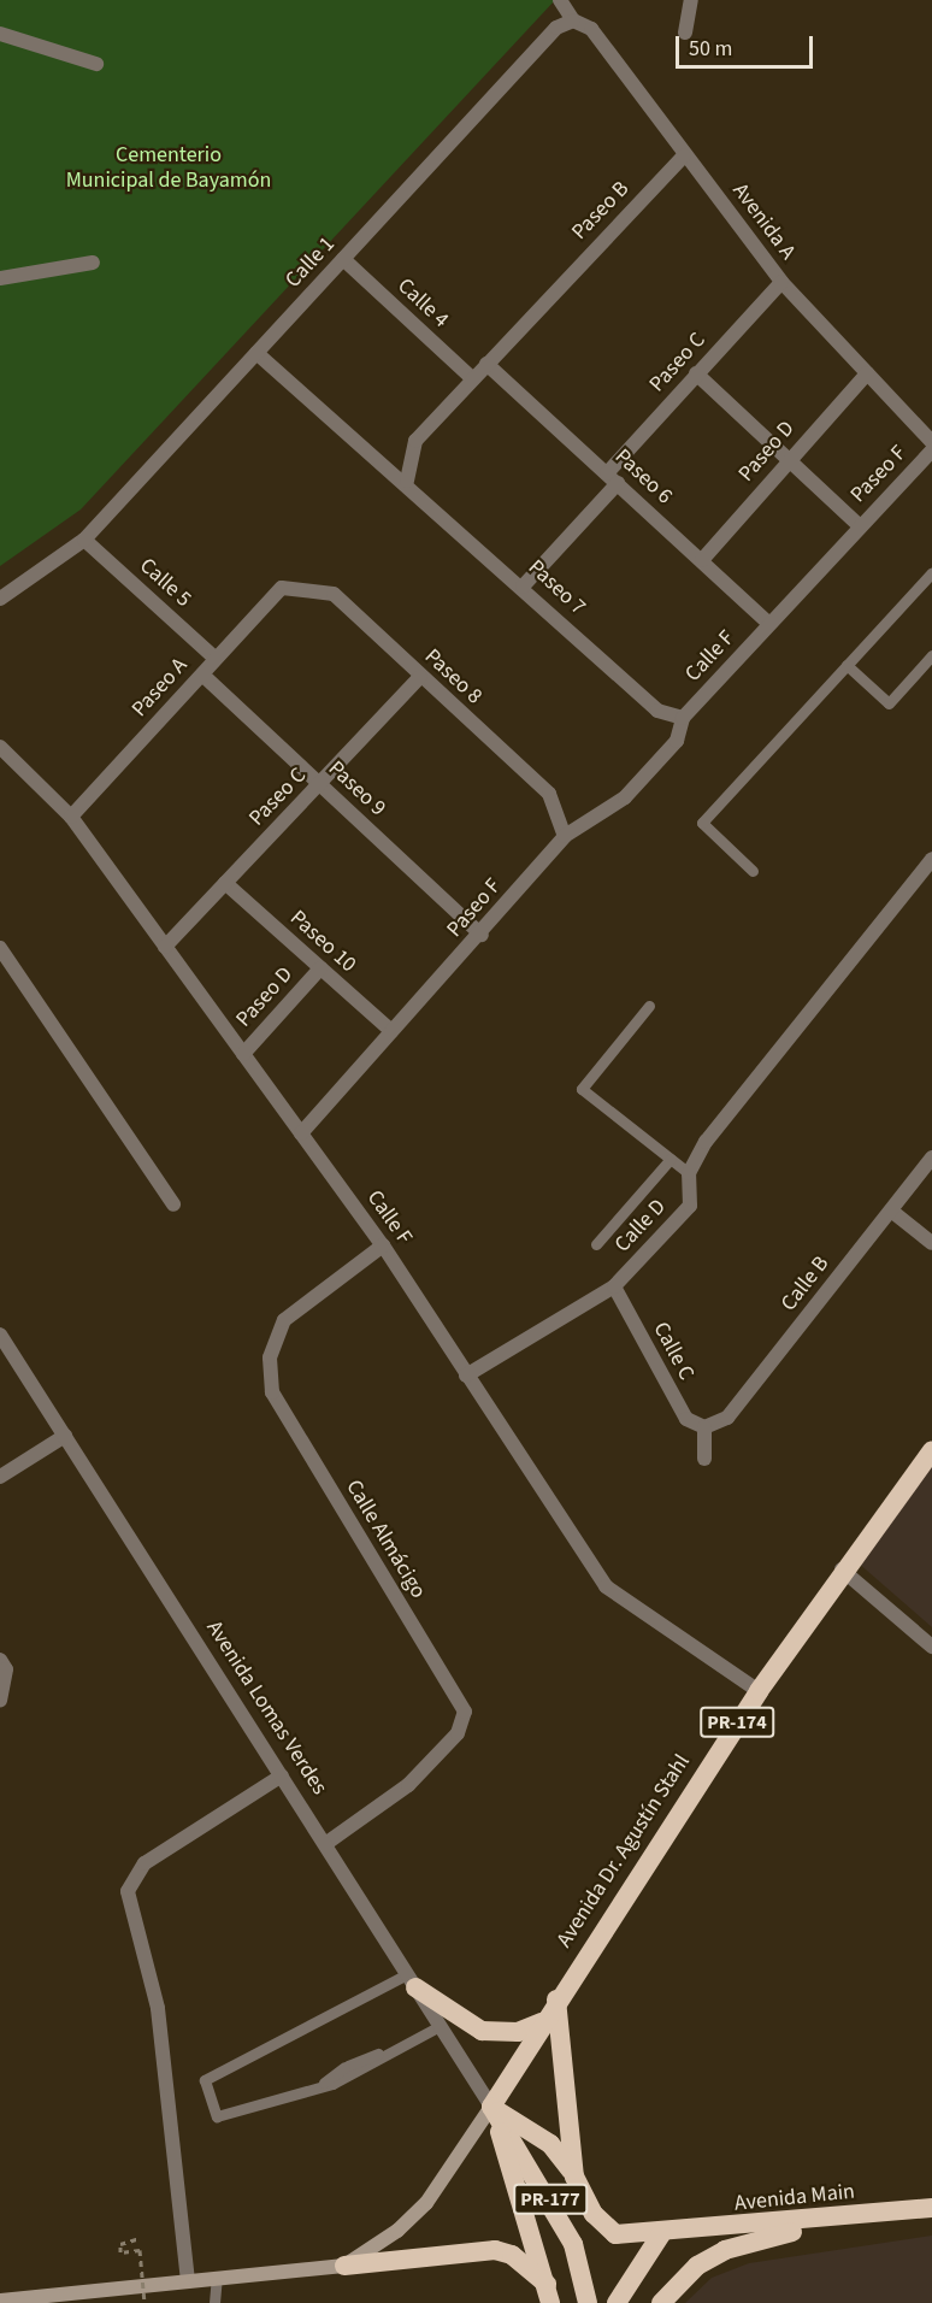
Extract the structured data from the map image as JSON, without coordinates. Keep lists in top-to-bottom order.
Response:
{
  "streets": {
    "highway": [
      "Avenida Lomas Verdes",
      "PR-174",
      "Avenida Dr. Agustín Stahl",
      "Avenida Main",
      "PR-177"
    ],
    "street": [
      "Paseo B",
      "Avenida A",
      "Calle 1",
      "Calle 4",
      "Paseo C",
      "Paseo D",
      "Paseo F",
      "Paseo 6",
      "Calle 5",
      "Paseo 7",
      "Calle F",
      "Paseo 8",
      "Paseo A",
      "Paseo 9",
      "Paseo 10",
      "Calle D",
      "Calle B",
      "Calle C",
      "Calle Almácigo"
    ]
  },
  "crossings": [
    ["Paseo B", "Avenida A"],
    ["Paseo B", "Paseo 6"],
    ["Avenida A", "Calle 1"],
    ["Avenida A", "Paseo C"],
    ["Avenida A", "Paseo D"],
    ["Calle 1", "Calle 4"],
    ["Calle 1", "Calle 5"],
    ["Calle 1", "Paseo 7"],
    ["Paseo C", "Paseo 6"],
    ["Paseo C", "Paseo 7"],
    ["Paseo C", "Calle F"],
    ["Paseo C", "Paseo 8"],
    ["Paseo C", "Paseo 9"],
    ["Paseo C", "Paseo 10"],
    ["Paseo D", "Paseo 6"],
    ["Paseo D", "Calle F"],
    ["Paseo D", "Paseo 10"],
    ["Paseo F", "Paseo 6"],
    ["Paseo F", "Paseo 7"],
    ["Paseo F", "Calle F"],
    ["Paseo F", "Paseo 8"],
    ["Paseo F", "Paseo 9"],
    ["Paseo F", "Paseo 10"],
    ["Paseo 6", "Calle F"],
    ["Calle 5", "Paseo A"],
    ["Paseo 7", "Calle F"],
    ["Calle F", "Paseo A"],
    ["Calle F", "Calle D"],
    ["Calle F", "Calle Almácigo"],
    ["Calle F", "Avenida Dr. Agustín Stahl"],
    ["Paseo 8", "Paseo A"],
    ["Paseo A", "Paseo 9"],
    ["Calle D", "Calle C"],
    ["Calle B", "Calle C"],
    ["Calle Almácigo", "Avenida Lomas Verdes"],
    ["Avenida Lomas Verdes", "PR-174"],
    ["Avenida Lomas Verdes", "Avenida Dr. Agustín Stahl"],
    ["PR-174", "Avenida Dr. Agustín Stahl"]
  ],
  "parks": ["Cementerio Municipal de Bayamón"],
  "scale_bar": "50 m"
}
